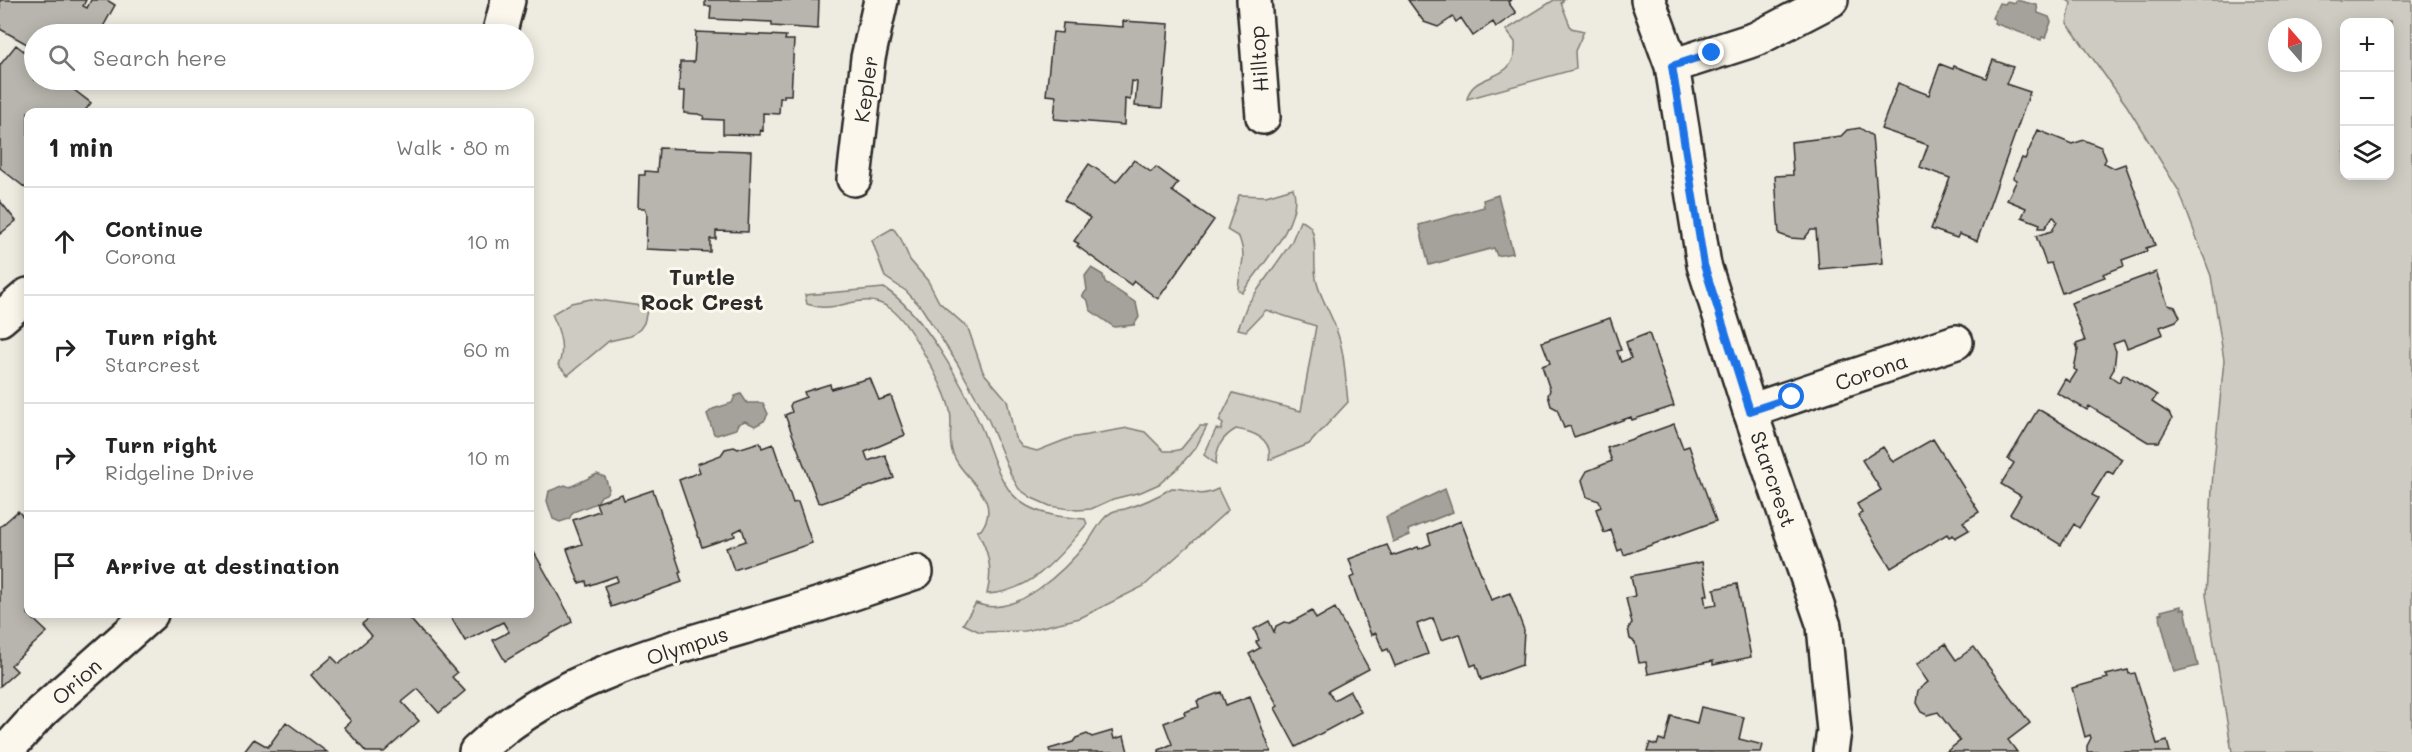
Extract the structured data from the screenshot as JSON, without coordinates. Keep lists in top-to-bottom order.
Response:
{
  "streets": {
    "street": [
      "Hilltop",
      "Kepler",
      "Corona",
      "Starcrest",
      "Olympus",
      "Orion"
    ]
  },
  "crossings": [
    ["Corona", "Starcrest"]
  ],
  "districts": ["Turtle Rock Crest"],
  "north": "top",
  "page": {
    "map_buttons": ["+", "−"],
    "search": "Search here",
    "heading": ["1 min", "Walk · 80 m"],
    "list": [
      ["Continue", "Corona", "10 m"],
      ["Turn right", "Starcrest", "60 m"],
      ["Turn right", "Ridgeline Drive", "10 m"],
      "Arrive at destination"
    ]
  }
}
